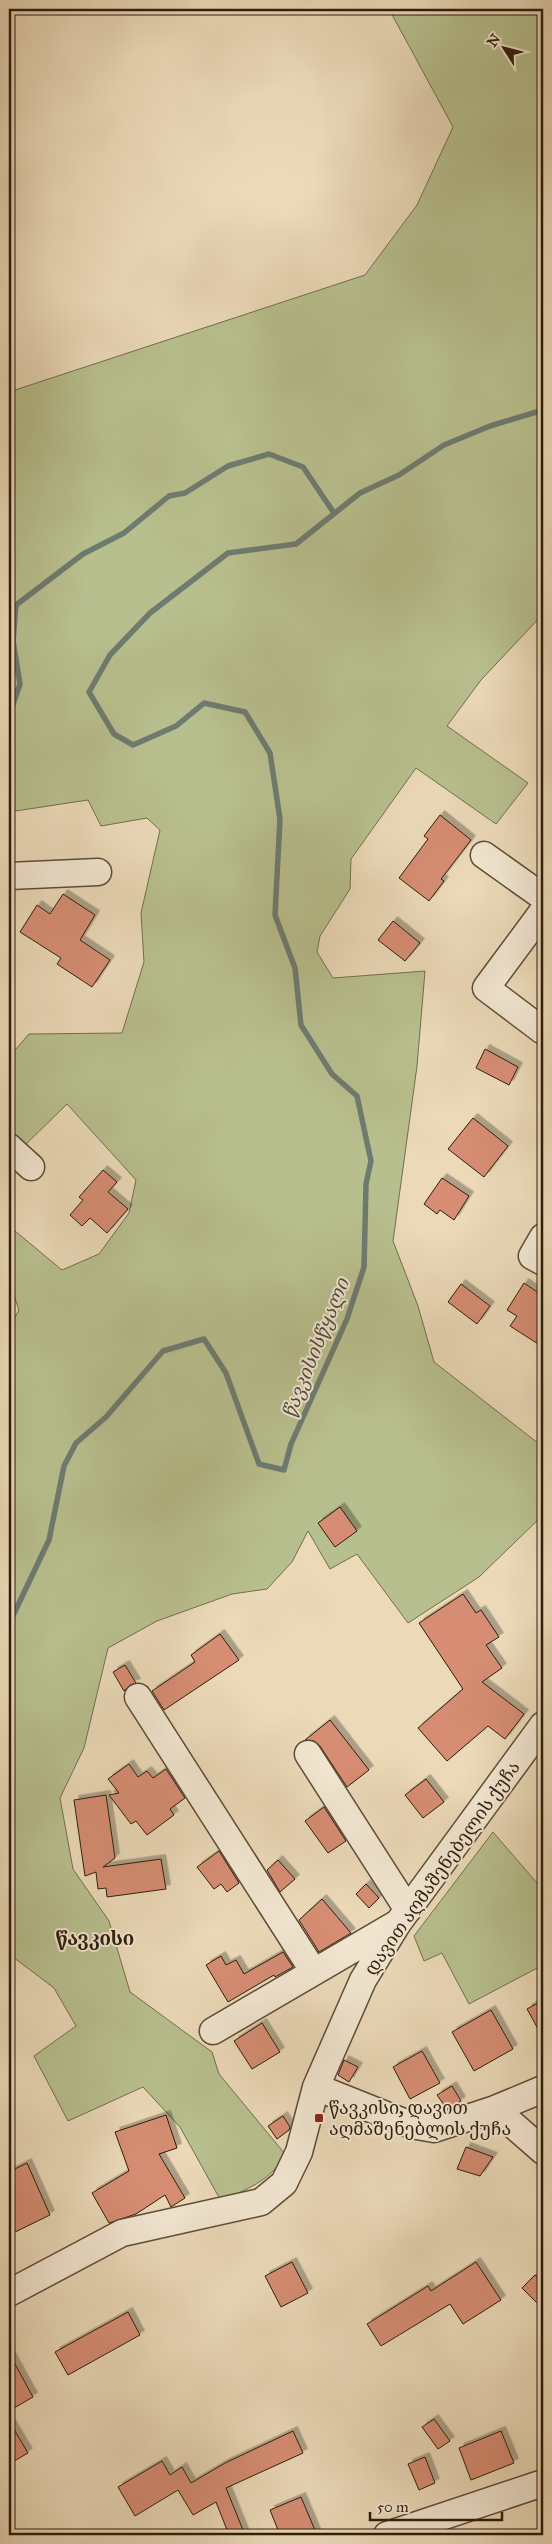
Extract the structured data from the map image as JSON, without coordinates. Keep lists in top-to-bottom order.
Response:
{
  "streets": {
    "street": ["დავით აღმაშენებელის ქუჩა"]
  },
  "districts": ["წავკისი"],
  "water": ["წავკისისწყალი"],
  "places": {
    "transit": ["წავკისი, დავით აღმაშენებლის ქუჩა"]
  },
  "scale_bar": "50 m",
  "north": "top left"
}
